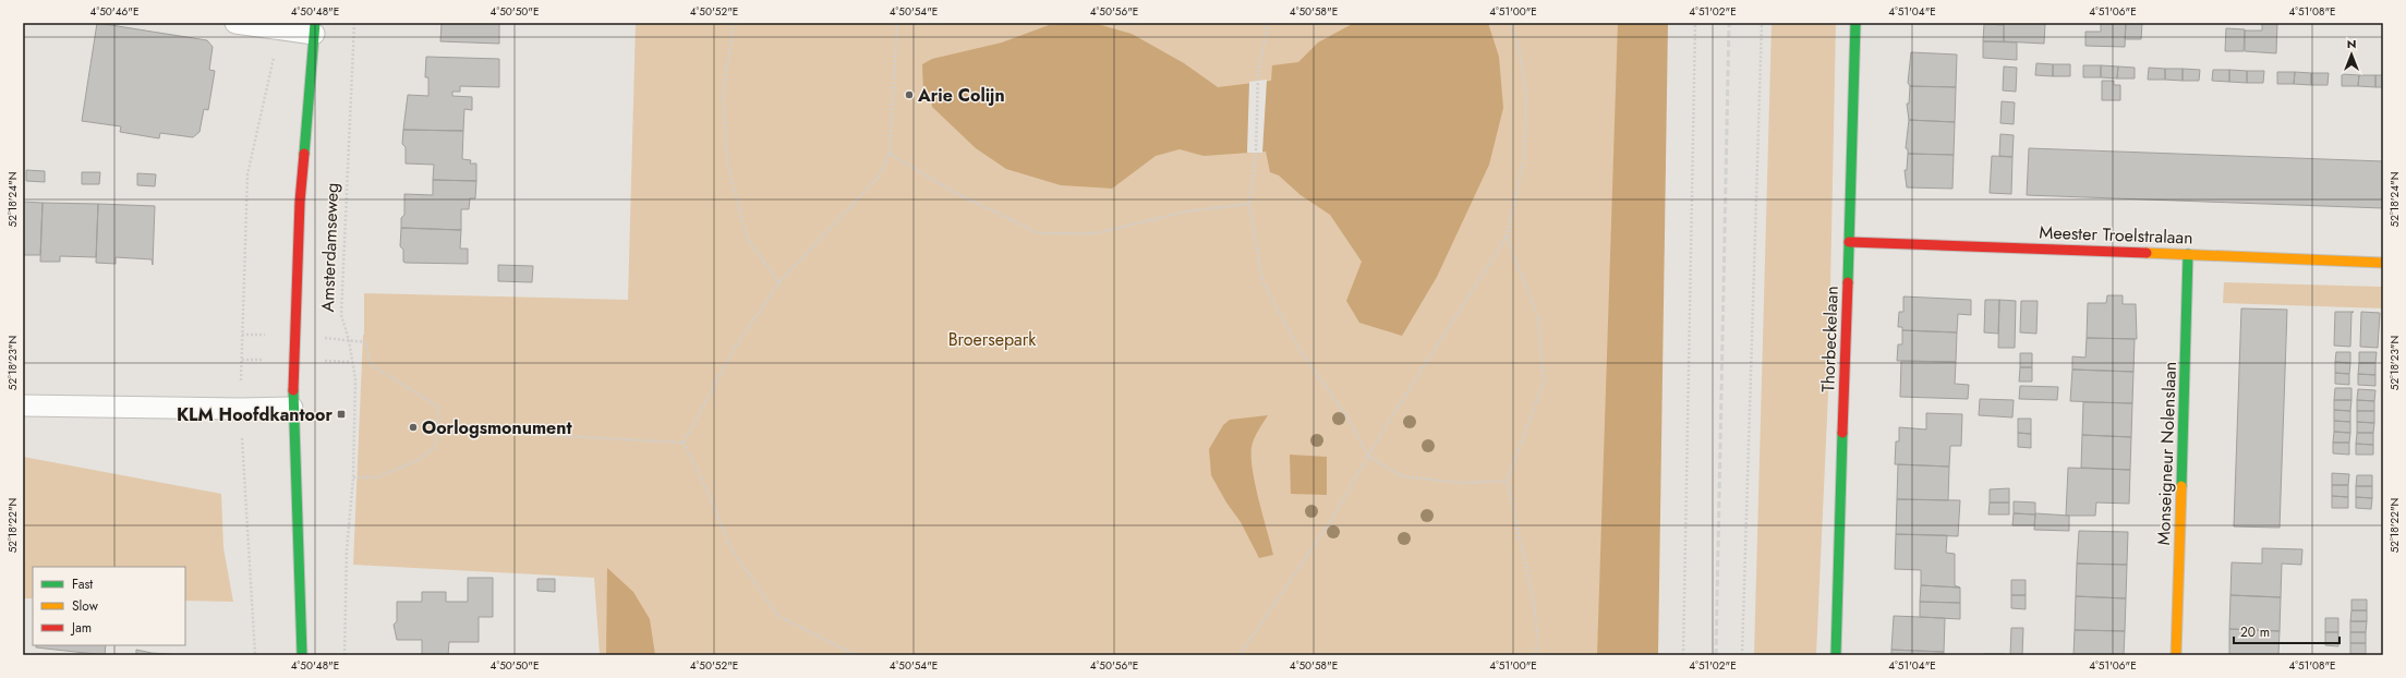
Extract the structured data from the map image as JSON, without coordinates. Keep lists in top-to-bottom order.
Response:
{
  "streets": {
    "street": [
      "Meester Troelstralaan",
      "Amsterdamseweg",
      "Thorbeckelaan",
      "Monseigneur Nolenslaan"
    ]
  },
  "crossings": [
    ["Meester Troelstralaan", "Thorbeckelaan"],
    ["Meester Troelstralaan", "Monseigneur Nolenslaan"]
  ],
  "parks": ["Broersepark"],
  "places": {
    "other": ["Arie Colijn", "Oorlogsmonument"],
    "transit": ["KLM Hoofdkantoor"]
  },
  "legend": ["Fast", "Slow", "Jam"],
  "scale_bar": "20 m",
  "north": "top",
  "coordinates": [
    "4°50'46\"E",
    "4°50'48\"E",
    "4°50'50\"E",
    "4°50'52\"E",
    "4°50'54\"E",
    "4°50'56\"E",
    "4°50'58\"E",
    "4°51'00\"E",
    "4°51'02\"E",
    "4°51'04\"E",
    "4°51'06\"E",
    "4°51'08\"E",
    "52°18'24\"N",
    "52°18'23\"N",
    "52°18'22\"N"
  ]
}
